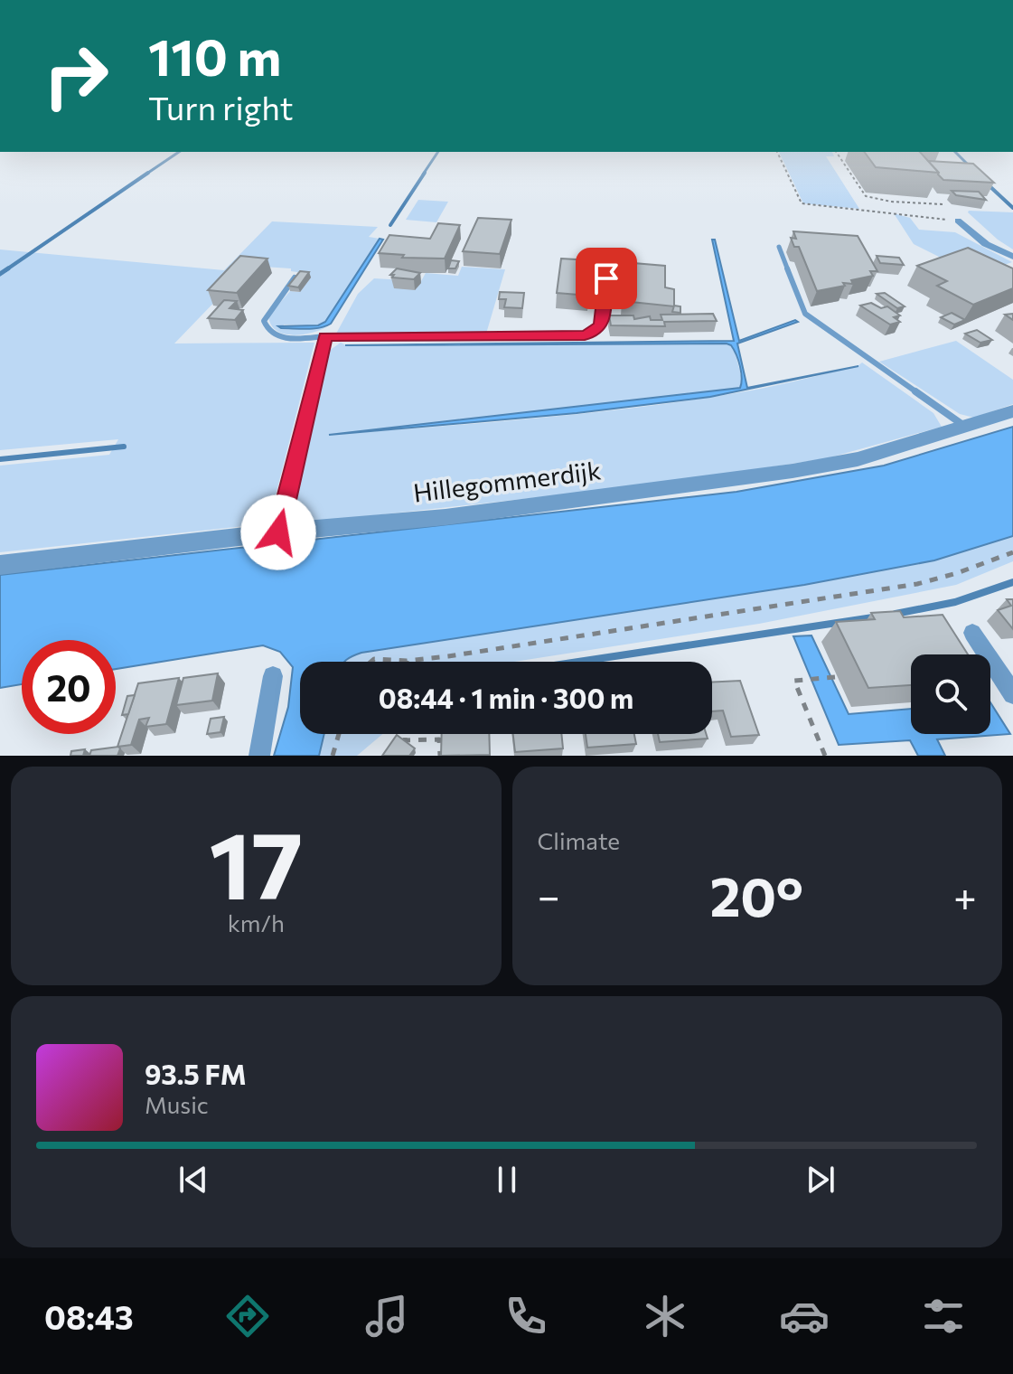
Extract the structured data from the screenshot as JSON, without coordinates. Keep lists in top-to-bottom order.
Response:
{
  "streets": {
    "street": ["Hillegommerdijk"]
  },
  "page": {
    "turn": ["110 m", "Turn right"],
    "limit": "20",
    "trip": "08:44 · 1 min · 300 m",
    "tile": [
      ["17", "km/h"],
      "Climate"
    ],
    "heat": ["−", "20°", "+"],
    "song": ["93.5 FM", "Music"],
    "tabs": "08:43"
  }
}
